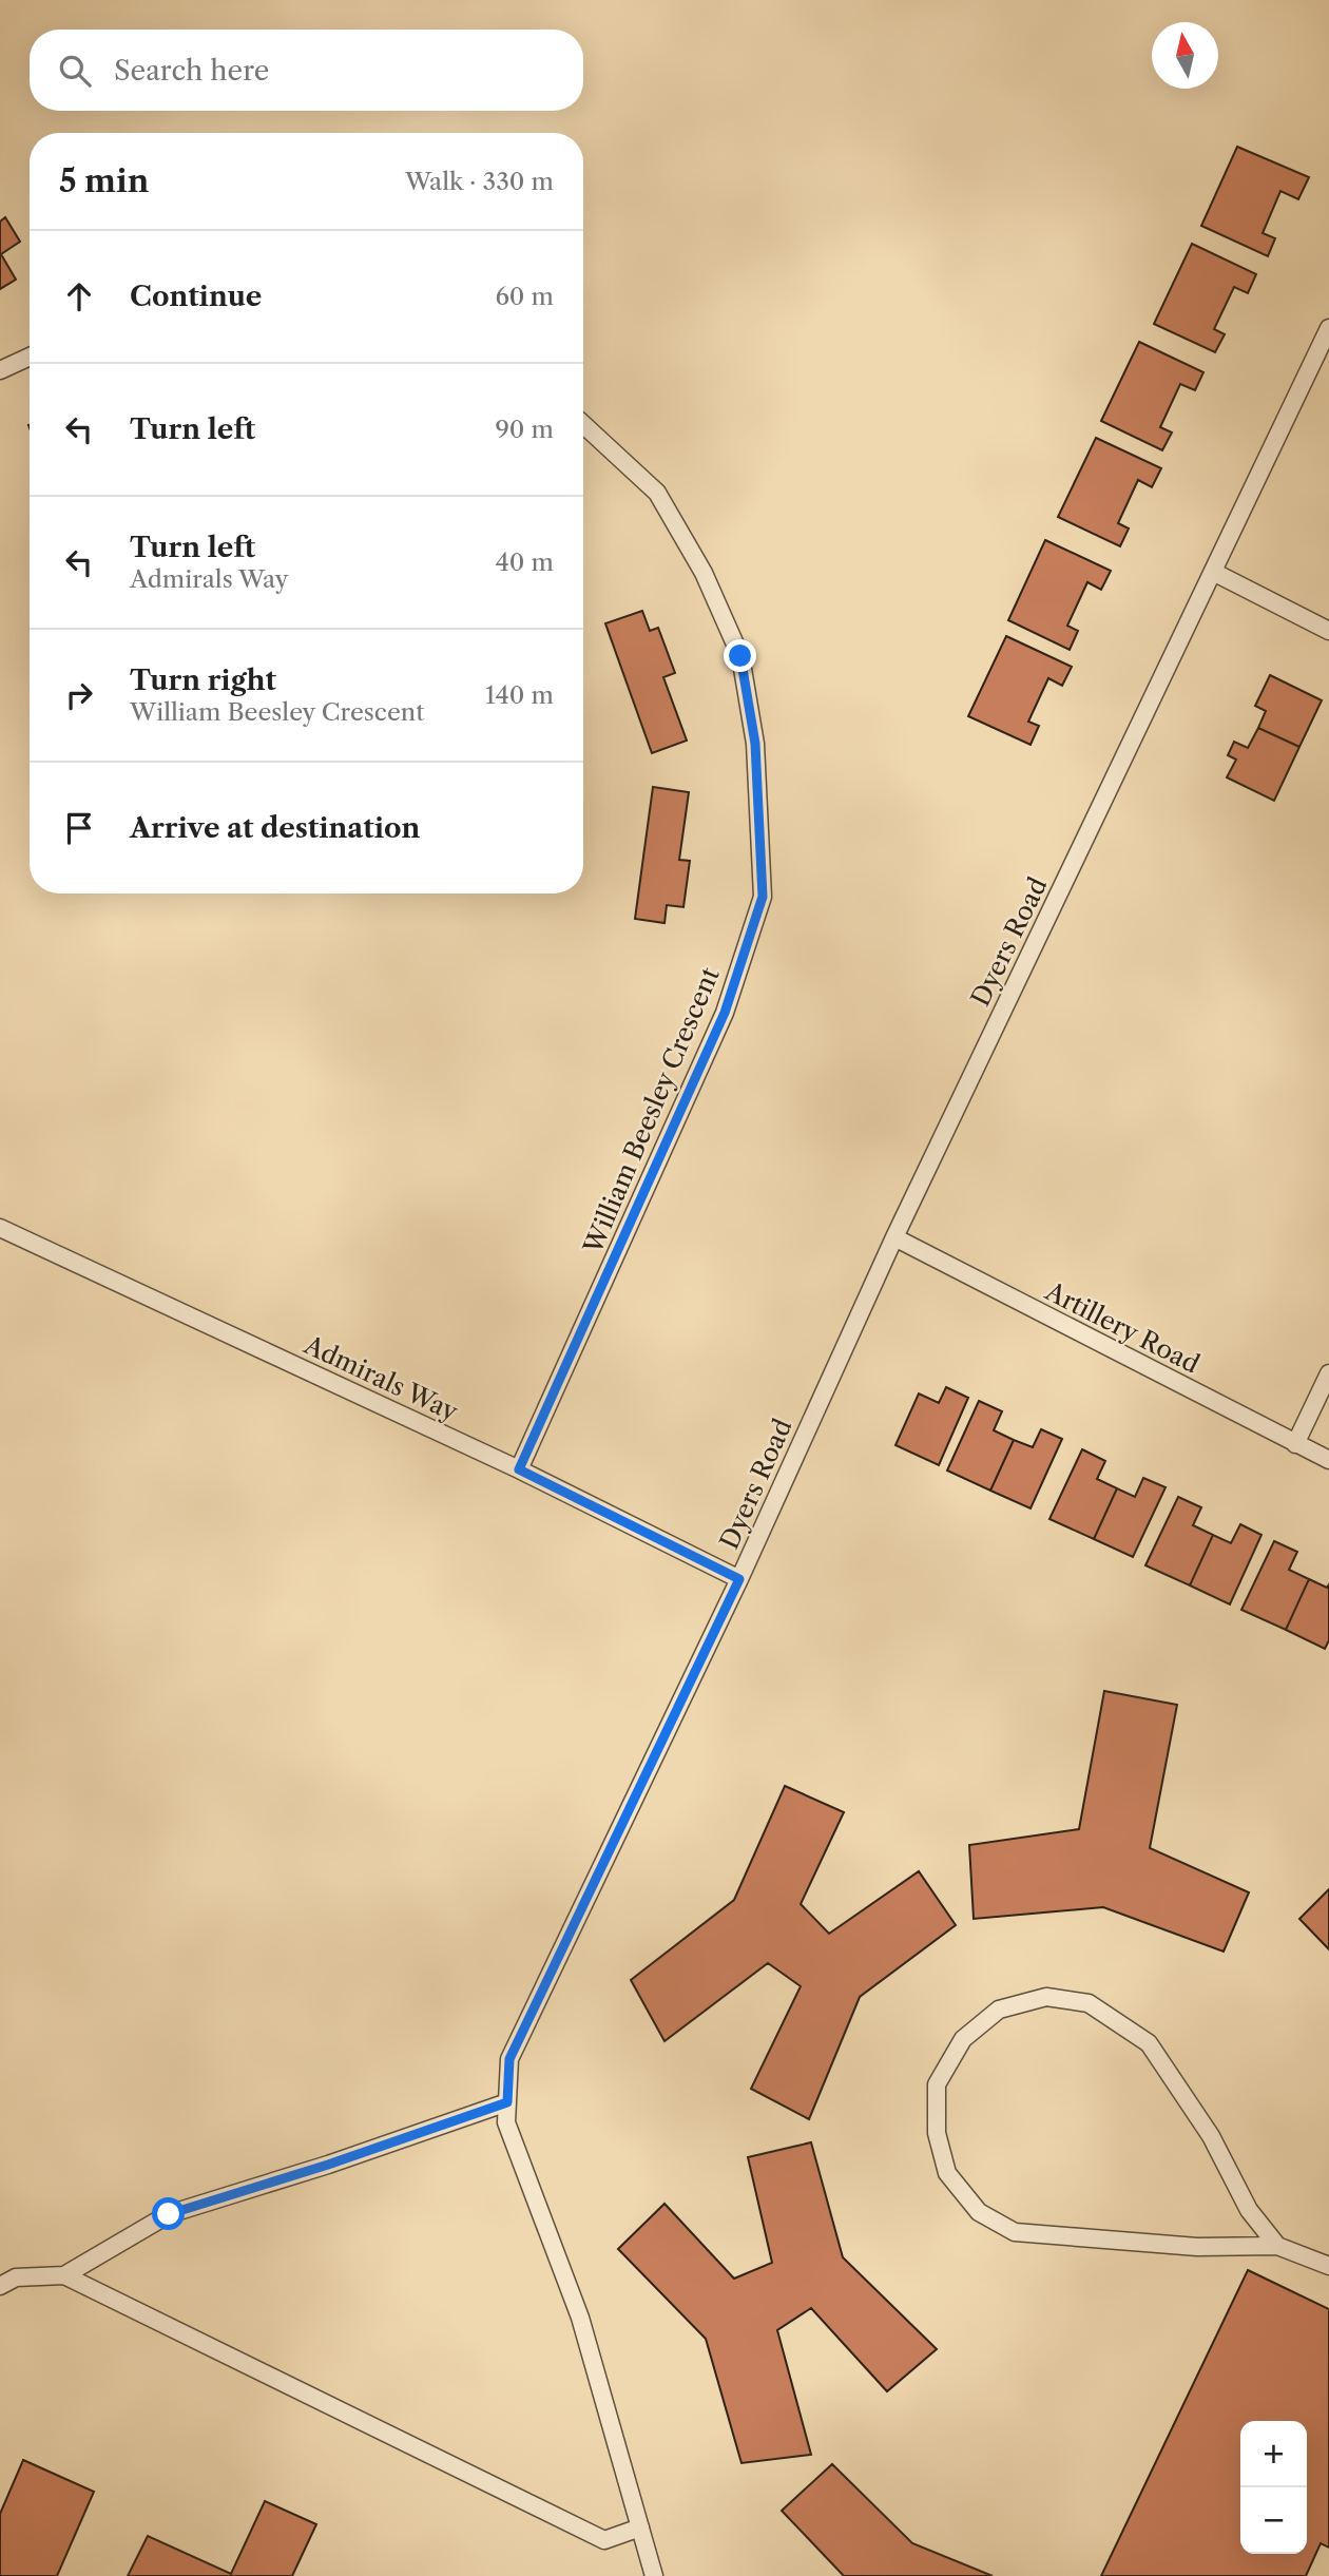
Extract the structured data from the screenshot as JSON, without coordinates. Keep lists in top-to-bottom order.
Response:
{
  "streets": {
    "lane": [
      "Dyers Road",
      "William Beesley Crescent",
      "Artillery Road",
      "Admirals Way"
    ]
  },
  "crossings": [
    ["Dyers Road", "Artillery Road"],
    ["Dyers Road", "Admirals Way"],
    ["William Beesley Crescent", "Admirals Way"]
  ],
  "north": "top",
  "page": {
    "search": "Search here",
    "heading": ["5 min", "Walk · 330 m"],
    "list": [
      ["Continue", "60 m"],
      ["Turn left", "90 m"],
      ["Turn left", "Admirals Way", "40 m"],
      ["Turn right", "William Beesley Crescent", "140 m"],
      "Arrive at destination"
    ],
    "map_buttons": ["+", "−"]
  }
}
